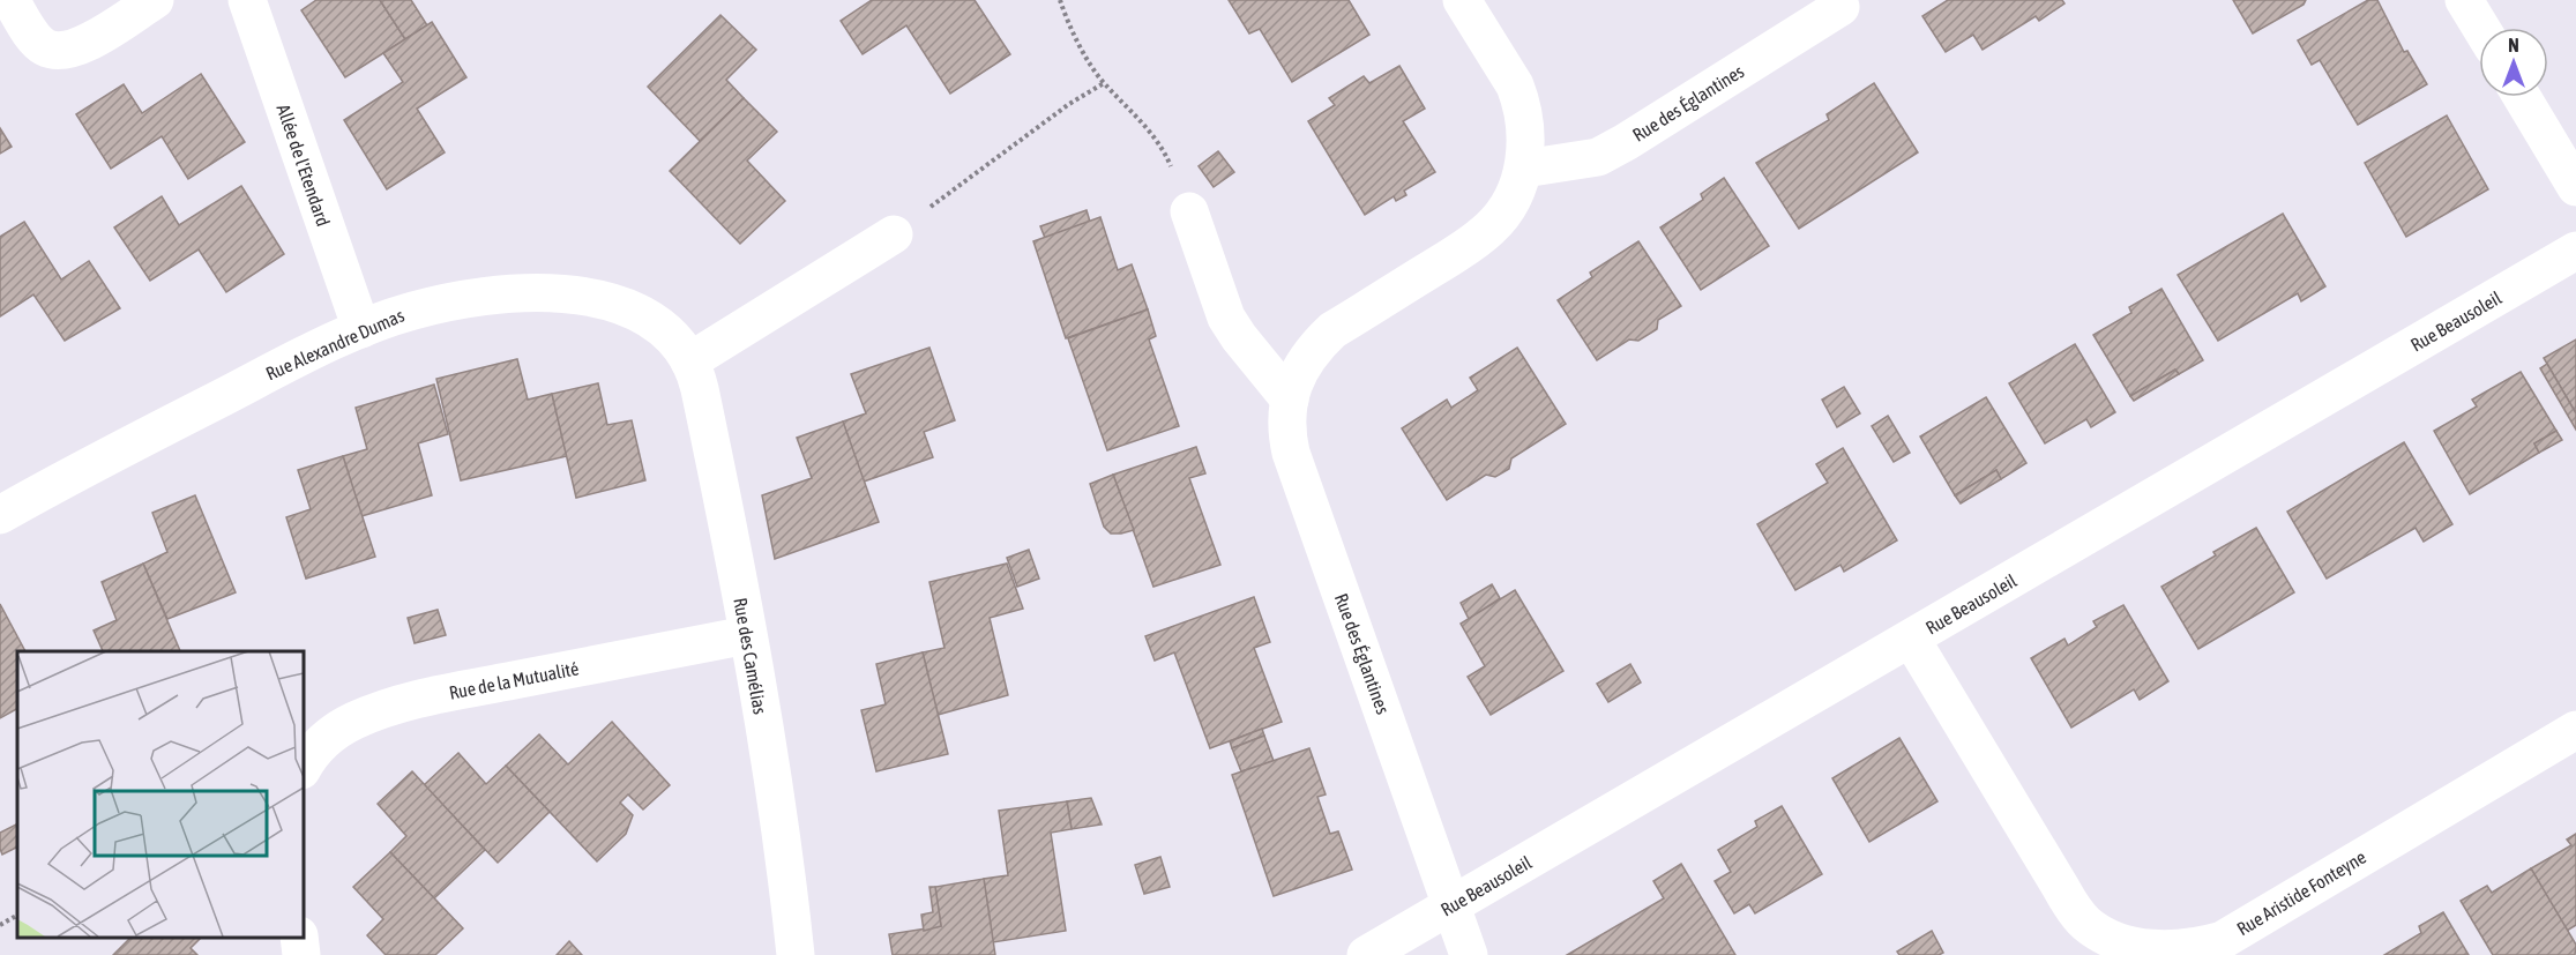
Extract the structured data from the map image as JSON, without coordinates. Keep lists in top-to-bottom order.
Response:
{
  "streets": {
    "street": [
      "Rue des Églantines",
      "Allée de l'Etendard",
      "Rue Beausoleil",
      "Rue Alexandre Dumas",
      "Rue des Camélias",
      "Rue de la Mutualité",
      "Rue Aristide Fonteyne"
    ]
  },
  "crossings": [
    ["Rue des Églantines", "Rue Beausoleil"],
    ["Allée de l'Etendard", "Rue Alexandre Dumas"],
    ["Rue Beausoleil", "Rue Aristide Fonteyne"],
    ["Rue Alexandre Dumas", "Rue des Camélias"],
    ["Rue des Camélias", "Rue de la Mutualité"]
  ],
  "north": "top"
}
